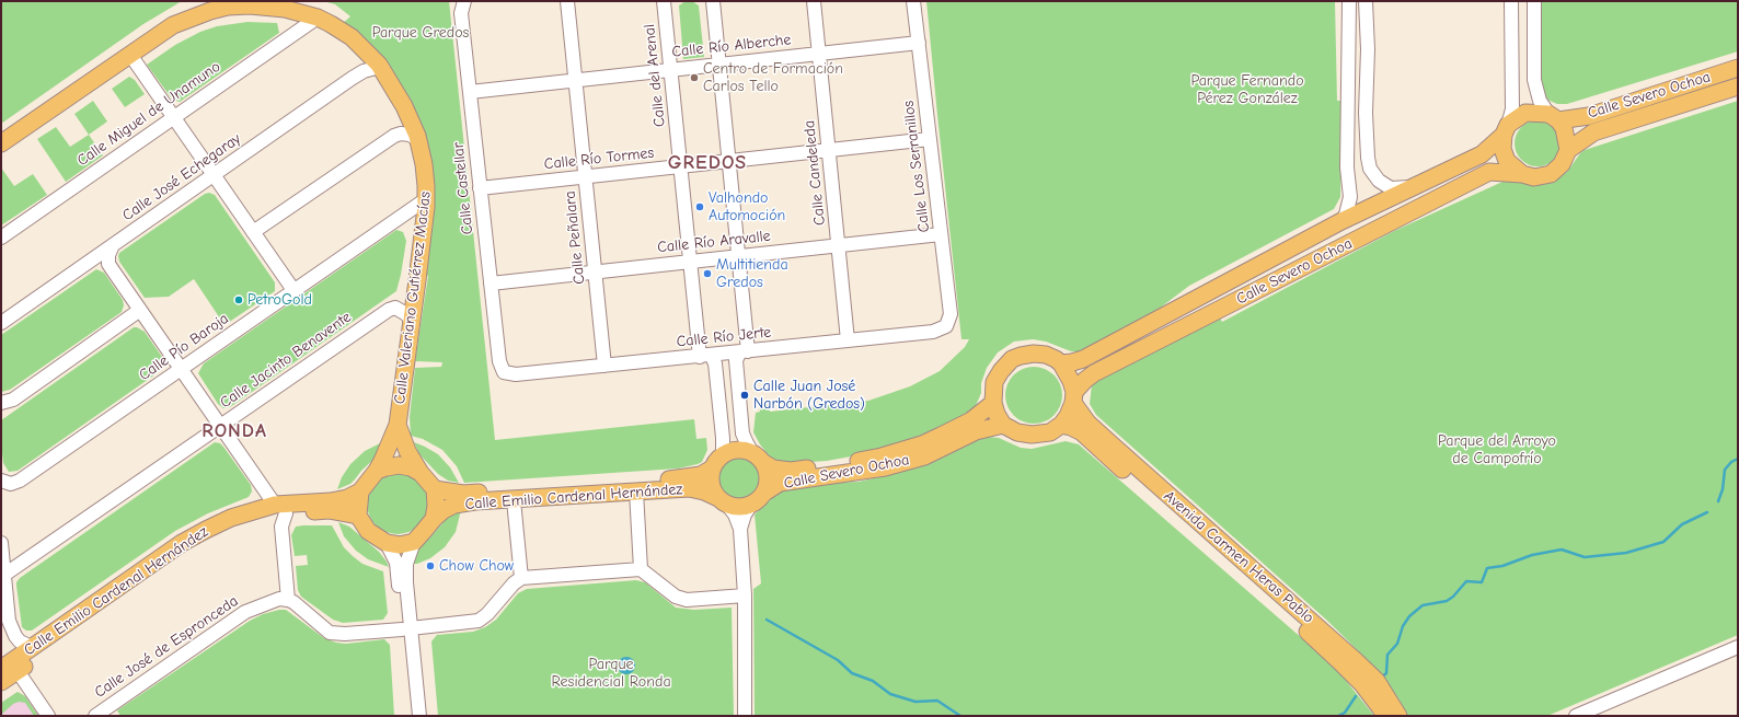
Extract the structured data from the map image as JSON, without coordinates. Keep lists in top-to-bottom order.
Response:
{
  "streets": {
    "main road": [
      "Calle Severo Ochoa",
      "Calle Valeriano Gutiérrez Macías",
      "Calle Emilio Cardenal Hernández",
      "Avenida Carmen Heras Pablo"
    ],
    "street": [
      "Calle Río Alberche",
      "Calle del Arenal",
      "Calle Miguel de Unamuno",
      "Calle Río Tormes",
      "Calle Los Serranillos",
      "Calle Candeleda",
      "Calle José Echegaray",
      "Calle Castellar",
      "Calle Peñalara",
      "Calle Río Aravalle",
      "Calle Río Jerte",
      "Calle Pío Baroja",
      "Calle Jacinto Benavente",
      "Calle José de Espronceda"
    ]
  },
  "crossings": [
    ["Calle Río Alberche", "Calle del Arenal"],
    ["Calle Río Alberche", "Calle Los Serranillos"],
    ["Calle Río Alberche", "Calle Candeleda"],
    ["Calle Río Alberche", "Calle Castellar"],
    ["Calle Río Alberche", "Calle Peñalara"],
    ["Calle del Arenal", "Calle Severo Ochoa"],
    ["Calle del Arenal", "Calle Río Tormes"],
    ["Calle del Arenal", "Calle Río Aravalle"],
    ["Calle del Arenal", "Calle Río Jerte"],
    ["Calle del Arenal", "Calle Emilio Cardenal Hernández"],
    ["Calle Severo Ochoa", "Calle Emilio Cardenal Hernández"],
    ["Calle Severo Ochoa", "Avenida Carmen Heras Pablo"],
    ["Calle Miguel de Unamuno", "Calle Valeriano Gutiérrez Macías"],
    ["Calle Río Tormes", "Calle Los Serranillos"],
    ["Calle Río Tormes", "Calle Candeleda"],
    ["Calle Río Tormes", "Calle Castellar"],
    ["Calle Río Tormes", "Calle Peñalara"],
    ["Calle Los Serranillos", "Calle Río Aravalle"],
    ["Calle Los Serranillos", "Calle Río Jerte"],
    ["Calle Candeleda", "Calle Río Aravalle"],
    ["Calle Candeleda", "Calle Río Jerte"],
    ["Calle José Echegaray", "Calle Valeriano Gutiérrez Macías"],
    ["Calle Castellar", "Calle Río Aravalle"],
    ["Calle Castellar", "Calle Río Jerte"],
    ["Calle Peñalara", "Calle Río Aravalle"],
    ["Calle Peñalara", "Calle Río Jerte"],
    ["Calle Valeriano Gutiérrez Macías", "Calle Pío Baroja"],
    ["Calle Valeriano Gutiérrez Macías", "Calle Jacinto Benavente"],
    ["Calle Valeriano Gutiérrez Macías", "Calle Emilio Cardenal Hernández"]
  ],
  "districts": ["GREDOS", "RONDA"],
  "parks": [
    "Parque Gredos",
    "Parque Fernando Pérez González",
    "Parque del Arroyo de Campofrío",
    "Parque Residencial Ronda"
  ],
  "places": [
    "Centro de Formación Carlos Tello",
    "Valhondo Automoción",
    "Multitienda Gredos",
    "PetroGold",
    "Calle Juan José Narbón (Gredos)",
    "Chow Chow"
  ]
}
